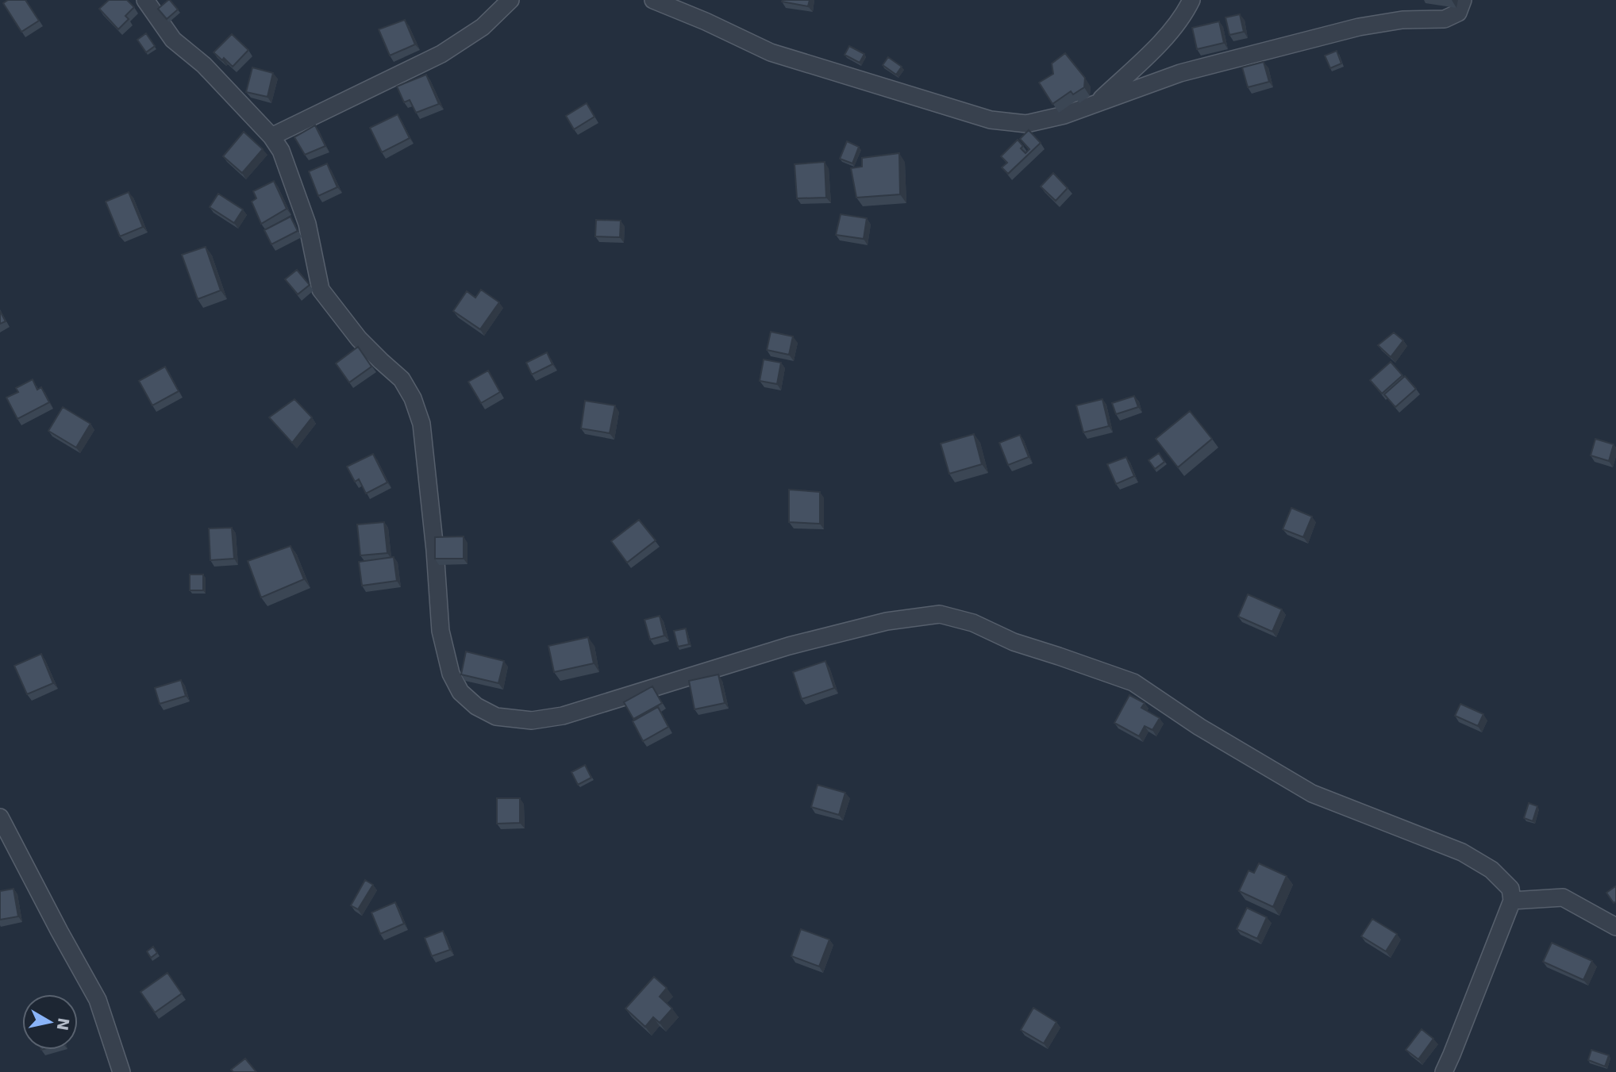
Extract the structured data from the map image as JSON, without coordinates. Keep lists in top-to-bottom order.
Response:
{
  "north": "right"
}
